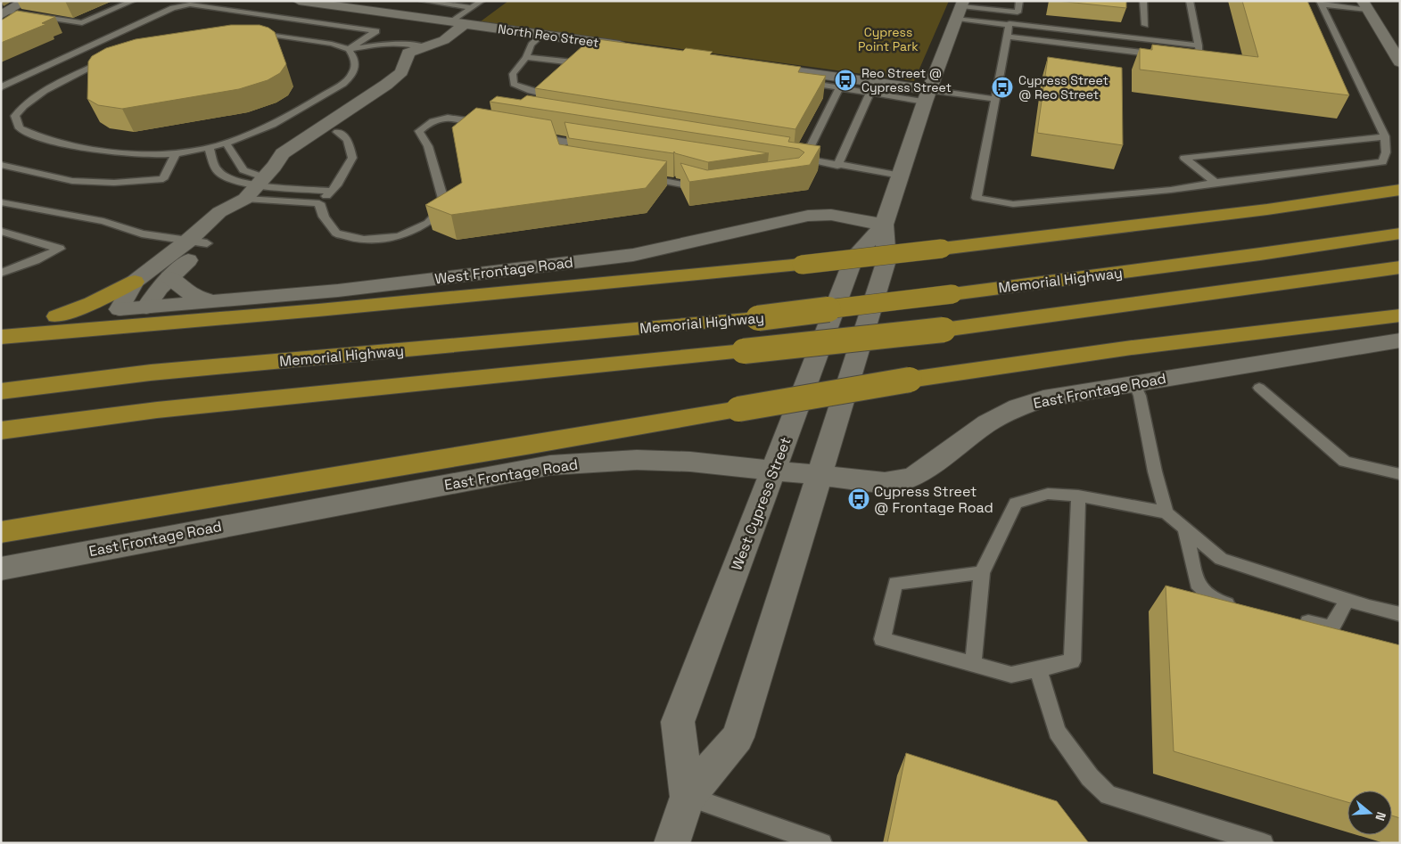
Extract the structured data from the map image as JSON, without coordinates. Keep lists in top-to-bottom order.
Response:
{
  "streets": {
    "highway": ["Memorial Highway"],
    "street": [
      "North Reo Street",
      "West Frontage Road",
      "East Frontage Road",
      "West Cypress Street"
    ]
  },
  "crossings": [
    ["West Frontage Road", "West Cypress Street"],
    ["East Frontage Road", "West Cypress Street"]
  ],
  "parks": ["Cypress Point Park"],
  "places": {
    "bus stop": ["Reo Street @ Cypress Street", "Cypress Street @ Reo Street", "Cypress Street @ Frontage Road"]
  },
  "north": "right"
}
